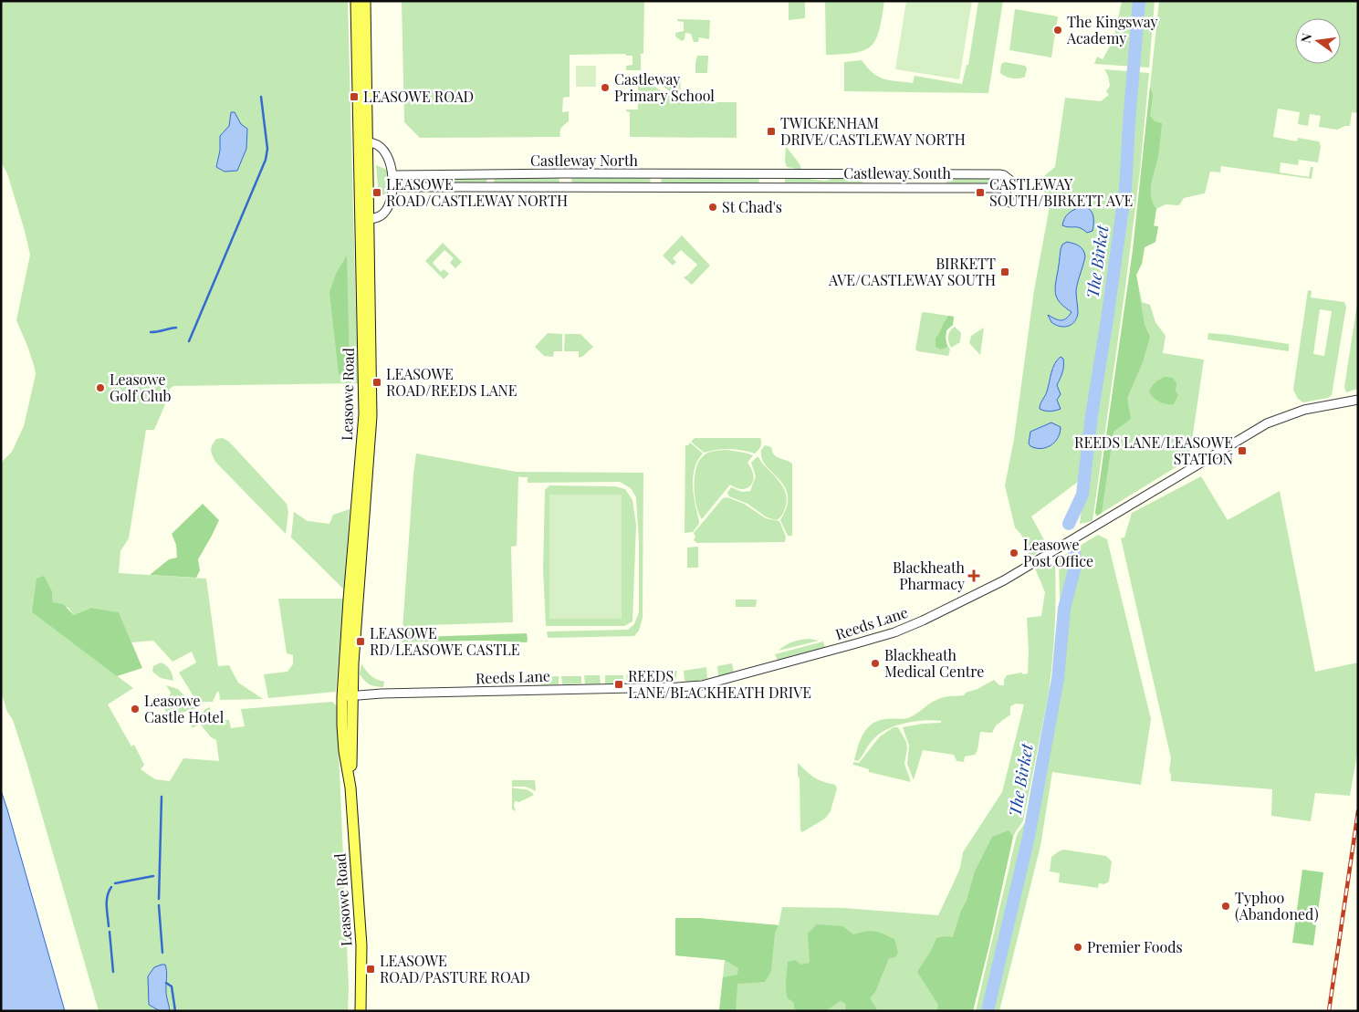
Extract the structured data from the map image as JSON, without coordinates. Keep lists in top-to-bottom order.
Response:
{
  "streets": {
    "main road": ["Leasowe Road"],
    "street": ["Castleway North", "Castleway South", "Reeds Lane"]
  },
  "crossings": [
    ["Castleway North", "Castleway South"],
    ["Leasowe Road", "Reeds Lane"]
  ],
  "water": ["The Birket"],
  "places": {
    "other": [
      "The Kingsway Academy",
      "Castleway Primary School",
      "St Chad's",
      "Leasowe Golf Club",
      "Leasowe Post Office",
      "Blackheath Medical Centre",
      "Leasowe Castle Hotel",
      "Typhoo (Abandoned)",
      "Premier Foods"
    ],
    "transit": [
      "LEASOWE ROAD",
      "TWICKENHAM DRIVE/CASTLEWAY NORTH",
      "LEASOWE ROAD/CASTLEWAY NORTH",
      "CASTLEWAY SOUTH/BIRKETT AVE",
      "BIRKETT AVE/CASTLEWAY SOUTH",
      "LEASOWE ROAD/REEDS LANE",
      "REEDS LANE/LEASOWE STATION",
      "LEASOWE RD/LEASOWE CASTLE",
      "REEDS LANE/BLACKHEATH DRIVE",
      "LEASOWE ROAD/PASTURE ROAD"
    ],
    "health": ["Blackheath Pharmacy"]
  },
  "north": "left"
}
